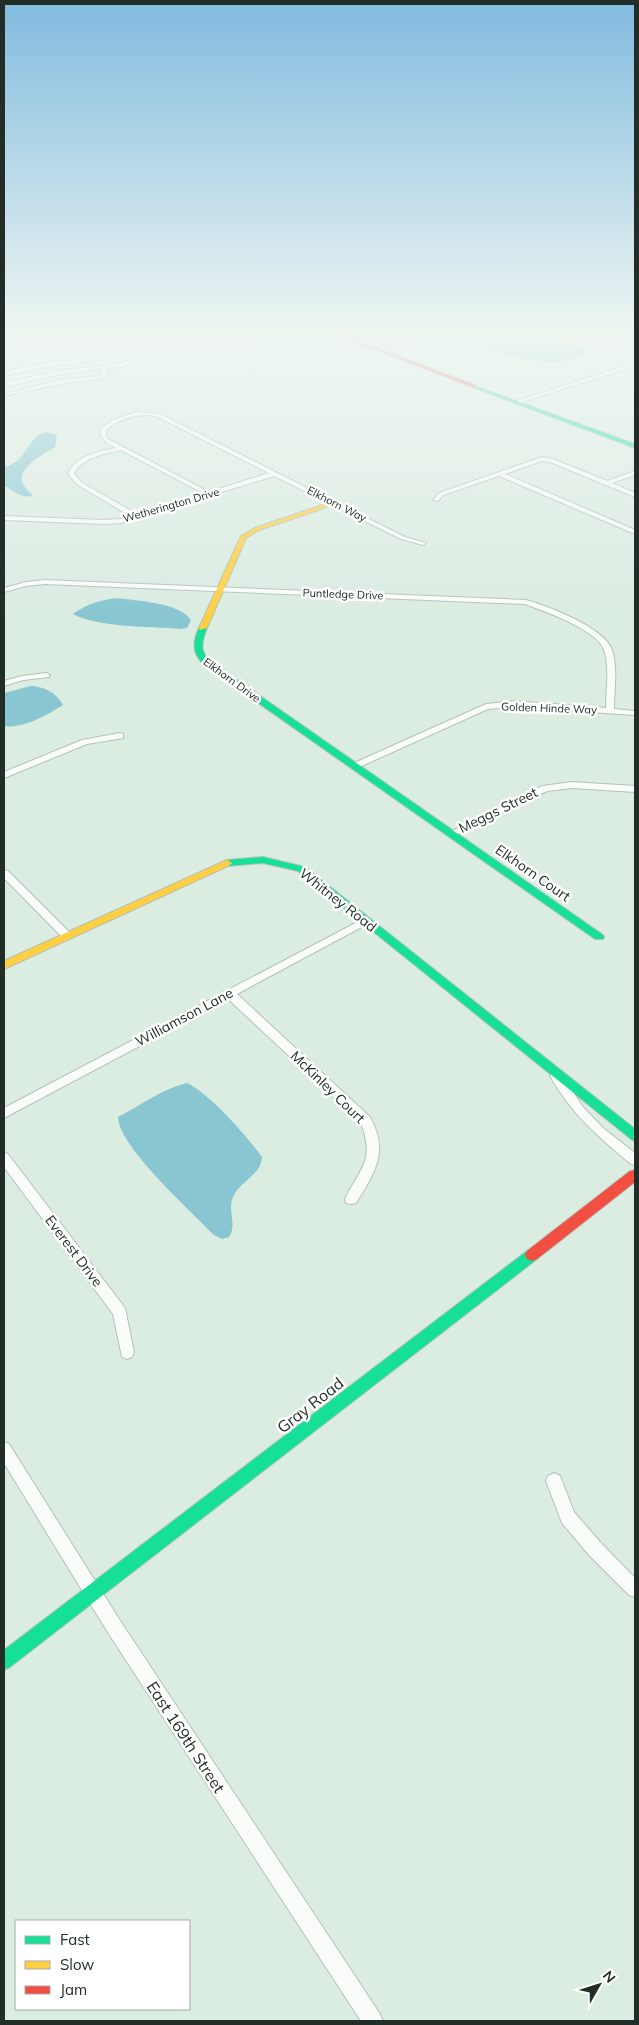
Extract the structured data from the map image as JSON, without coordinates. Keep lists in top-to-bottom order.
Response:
{
  "streets": {
    "street": [
      "Elkhorn Way",
      "Wetherington Drive",
      "Puntledge Drive",
      "Elkhorn Drive",
      "Golden Hinde Way",
      "Meggs Street",
      "Elkhorn Court",
      "Whitney Road",
      "Williamson Lane",
      "McKinley Court",
      "Everest Drive",
      "Gray Road",
      "East 169th Street"
    ]
  },
  "crossings": [
    ["Elkhorn Way", "Wetherington Drive"],
    ["Elkhorn Way", "Elkhorn Drive"],
    ["Puntledge Drive", "Elkhorn Drive"],
    ["Puntledge Drive", "Golden Hinde Way"],
    ["Elkhorn Drive", "Golden Hinde Way"],
    ["Elkhorn Drive", "Meggs Street"],
    ["Elkhorn Drive", "Elkhorn Court"],
    ["Meggs Street", "Elkhorn Court"],
    ["Whitney Road", "Williamson Lane"],
    ["Williamson Lane", "McKinley Court"],
    ["Gray Road", "East 169th Street"]
  ],
  "legend": ["Fast", "Slow", "Jam"],
  "north": "top right"
}
